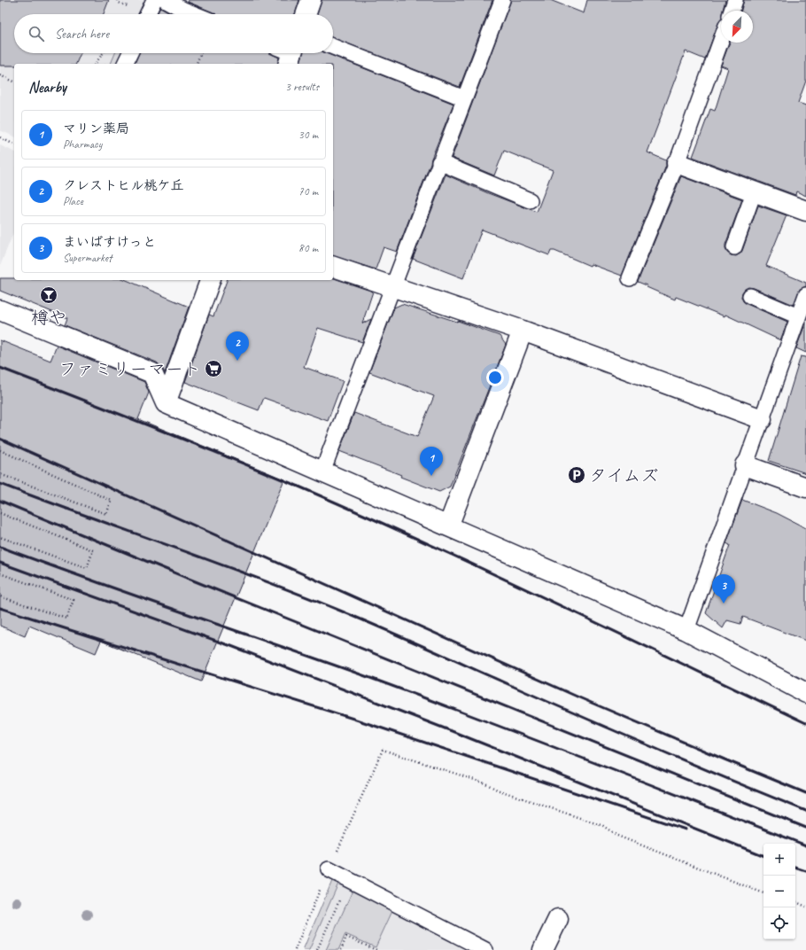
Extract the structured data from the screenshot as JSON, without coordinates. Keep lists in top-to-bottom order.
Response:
{
  "places": {
    "bar": ["樽や"],
    "supermarket": ["ファミリーマート"],
    "parking": ["タイムズ"]
  },
  "north": "bottom left",
  "page": {
    "search": "Search here",
    "heading": ["Nearby", "3 results"],
    "list": [
      {
        "mark": "1",
        "name": "マリン薬局",
        "note": "Pharmacy",
        "value": "30 m"
      },
      {
        "mark": "2",
        "name": "クレストヒル桃ケ丘",
        "note": "Place",
        "value": "70 m"
      },
      {
        "mark": "3",
        "name": "まいばすけっと",
        "note": "Supermarket",
        "value": "80 m"
      }
    ],
    "pins": ["2", "1", "3"],
    "map_buttons": ["+", "−"]
  }
}
